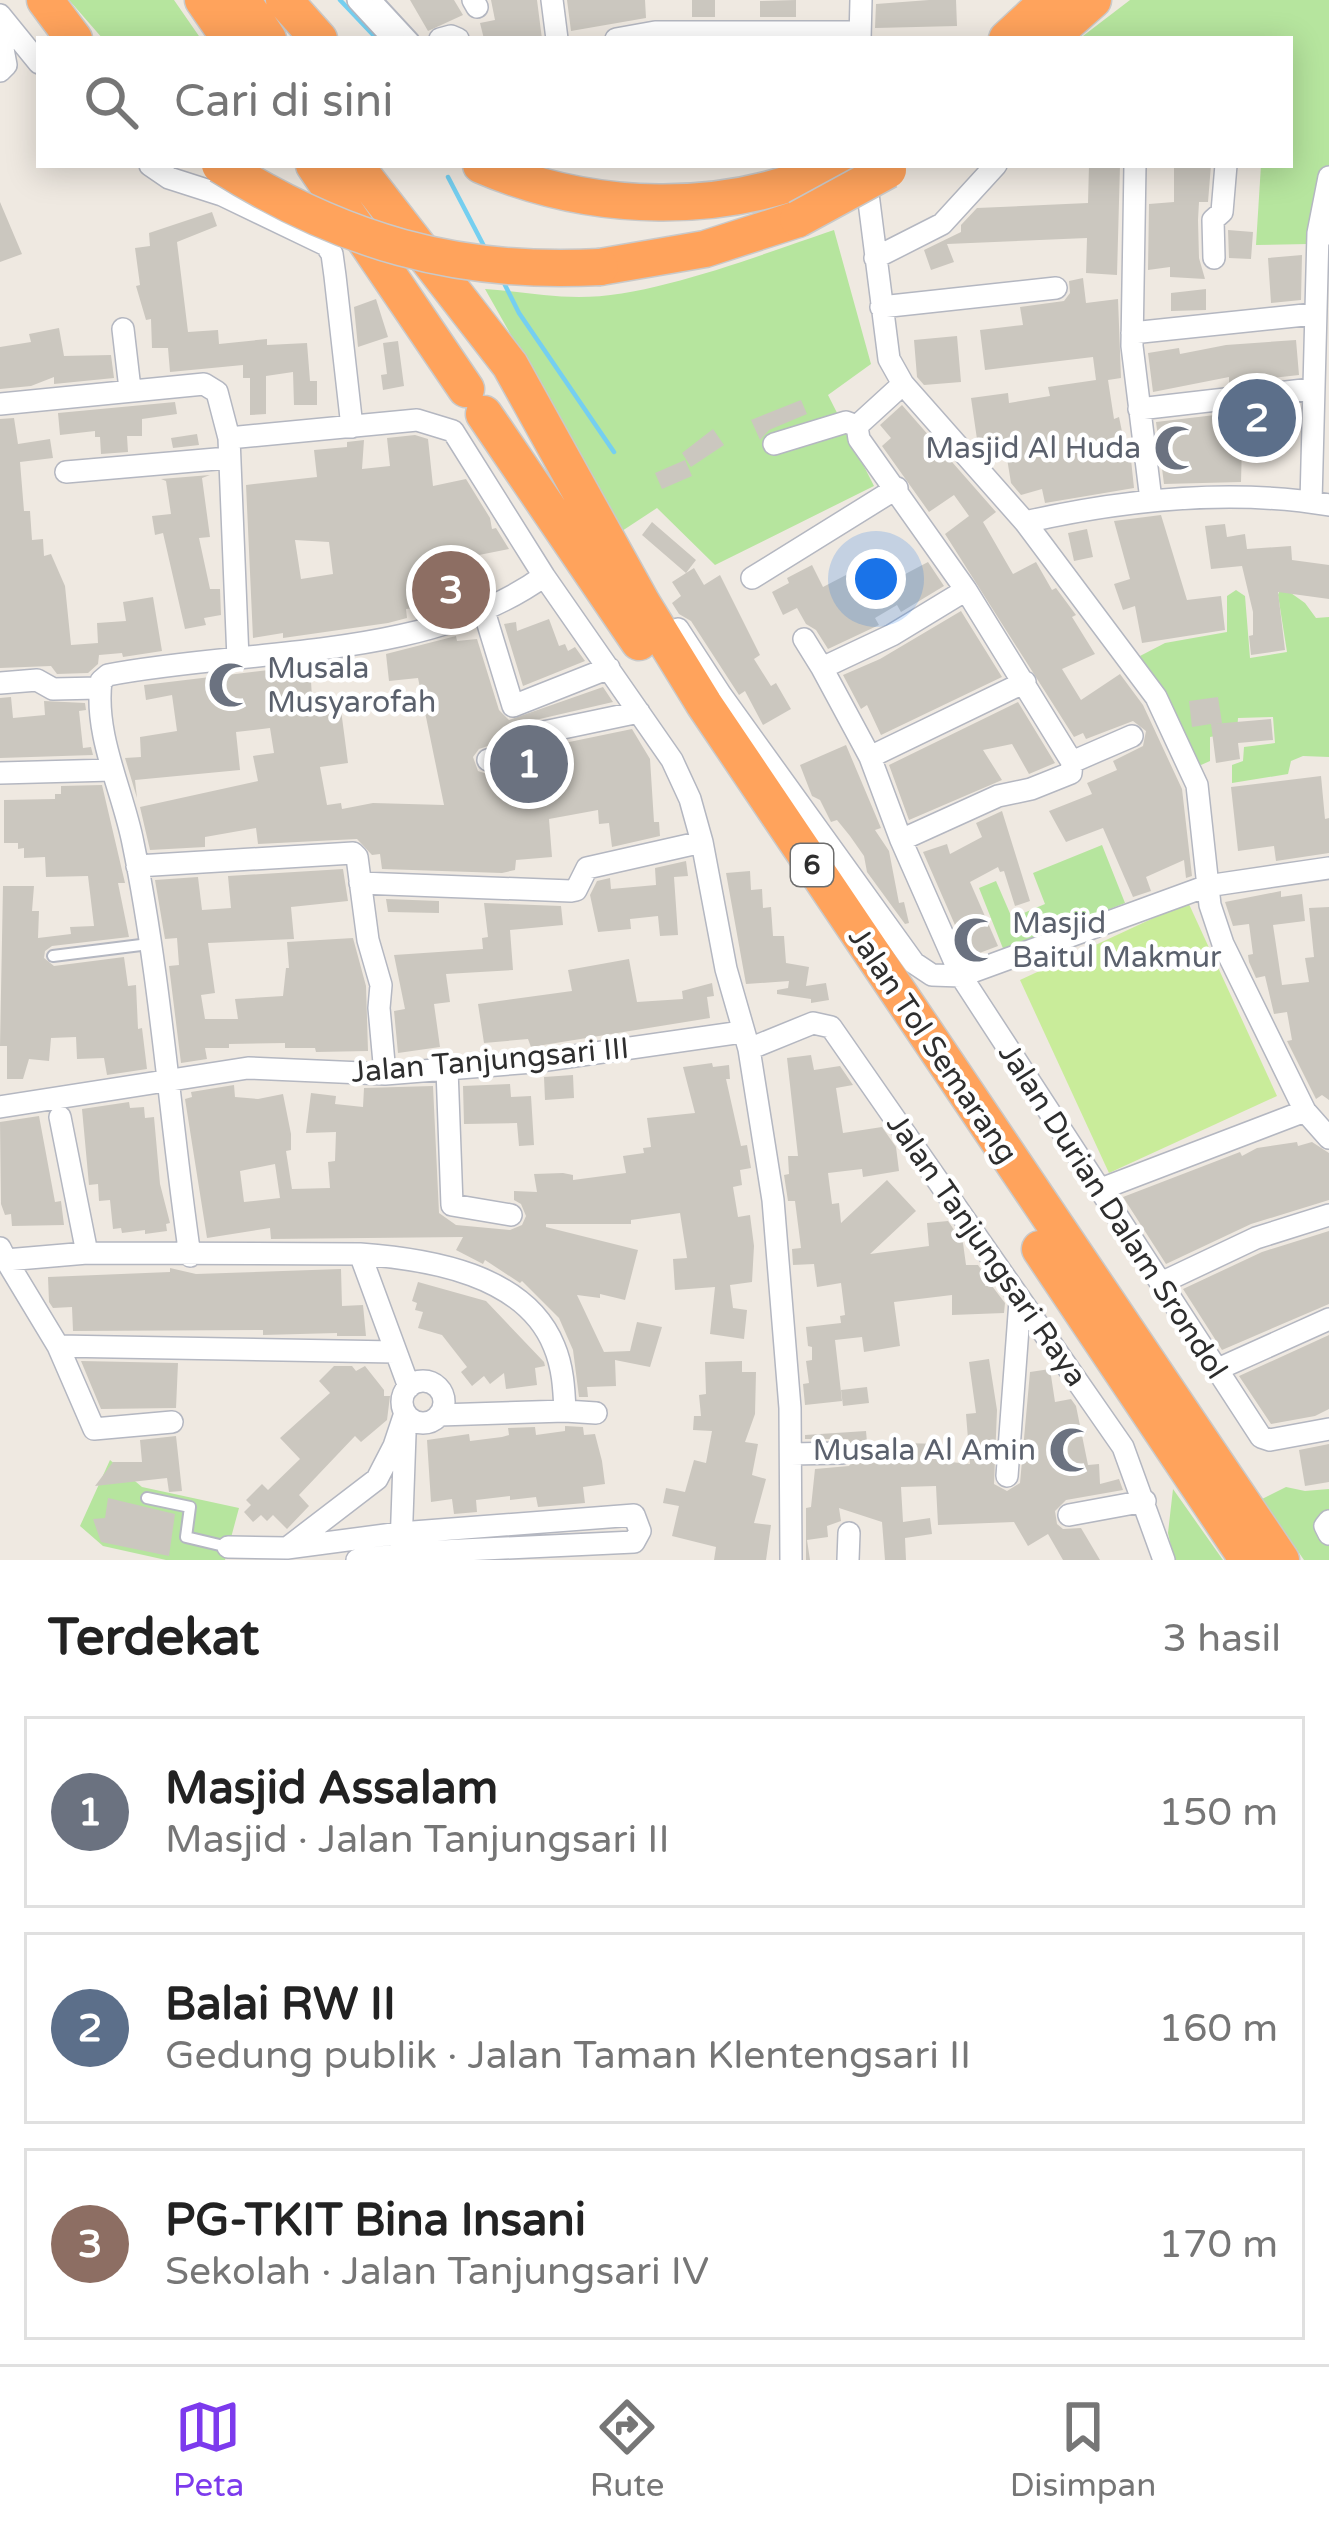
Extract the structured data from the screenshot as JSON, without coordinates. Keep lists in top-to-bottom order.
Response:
{
  "streets": {
    "highway": ["6", "Jalan Tol Semarang"],
    "street": ["Jalan Tanjungsari III", "Jalan Durian Dalam Srondol", "Jalan Tanjungsari Raya"]
  },
  "crossings": [
    ["Jalan Tanjungsari III", "Jalan Tanjungsari Raya"]
  ],
  "places": {
    "mosque": [
      "Masjid Al Huda",
      "Musala Musyarofah",
      "Masjid Baitul Makmur",
      "Musala Al Amin"
    ]
  },
  "page": {
    "search": "Cari di sini",
    "pins": ["2", "3", "1"],
    "heading": ["Terdekat", "3 hasil"],
    "list": [
      {
        "mark": "1",
        "name": "Masjid Assalam",
        "note": "Masjid · Jalan Tanjungsari II",
        "value": "150 m"
      },
      {
        "mark": "2",
        "name": "Balai RW II",
        "note": "Gedung publik · Jalan Taman Klentengsari II",
        "value": "160 m"
      },
      {
        "mark": "3",
        "name": "PG-TKIT Bina Insani",
        "note": "Sekolah · Jalan Tanjungsari IV",
        "value": "170 m"
      }
    ],
    "nav": ["Peta", "Rute", "Disimpan"]
  }
}
